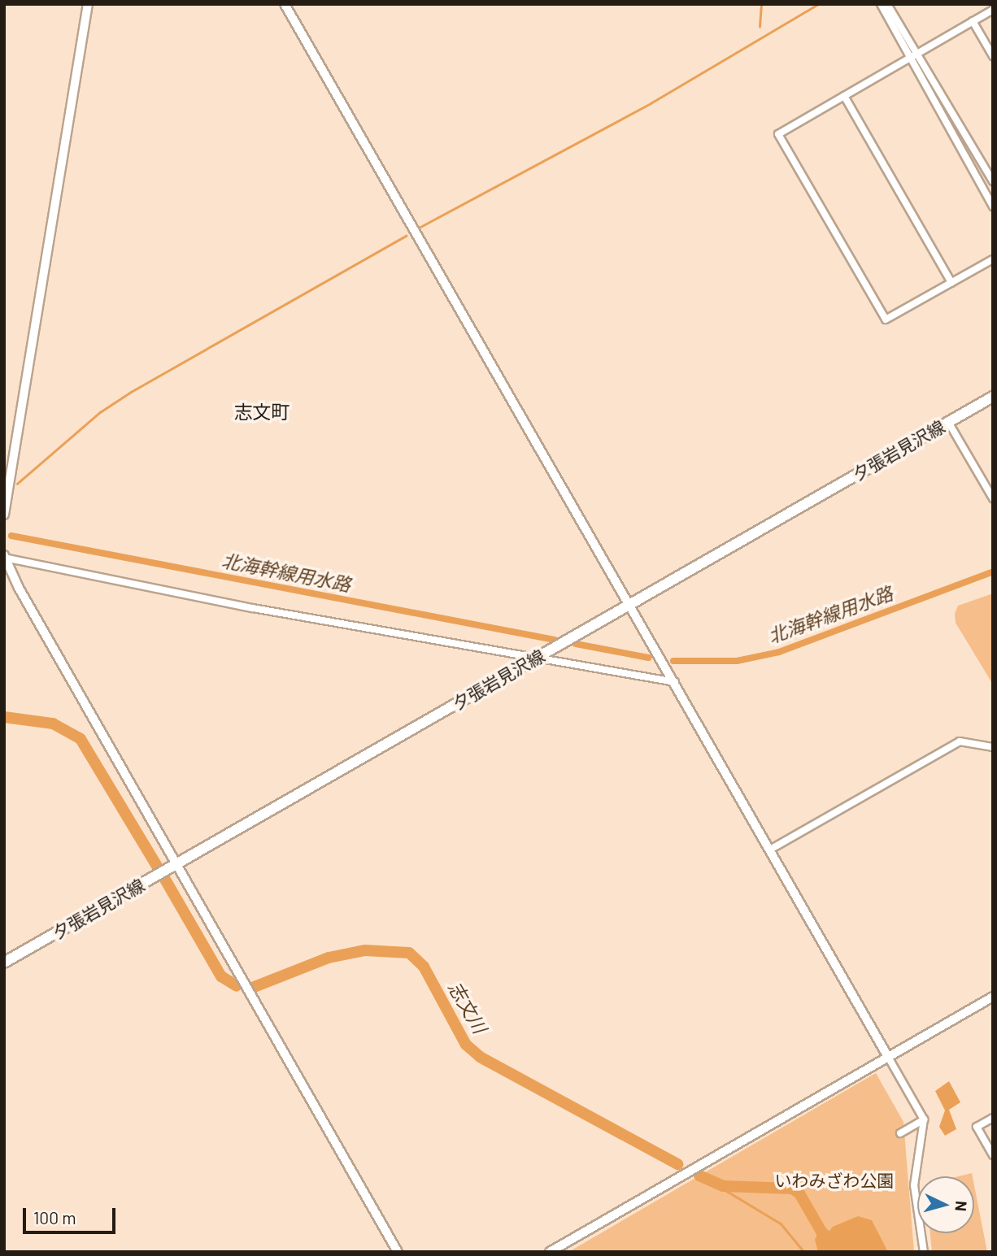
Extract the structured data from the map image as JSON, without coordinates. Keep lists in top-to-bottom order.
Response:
{
  "streets": {
    "main road": ["夕張岩見沢線"]
  },
  "districts": ["志文町"],
  "water": ["北海幹線用水路", "志文川"],
  "parks": ["いわみざわ公園"],
  "scale_bar": "100 m",
  "north": "right"
}
